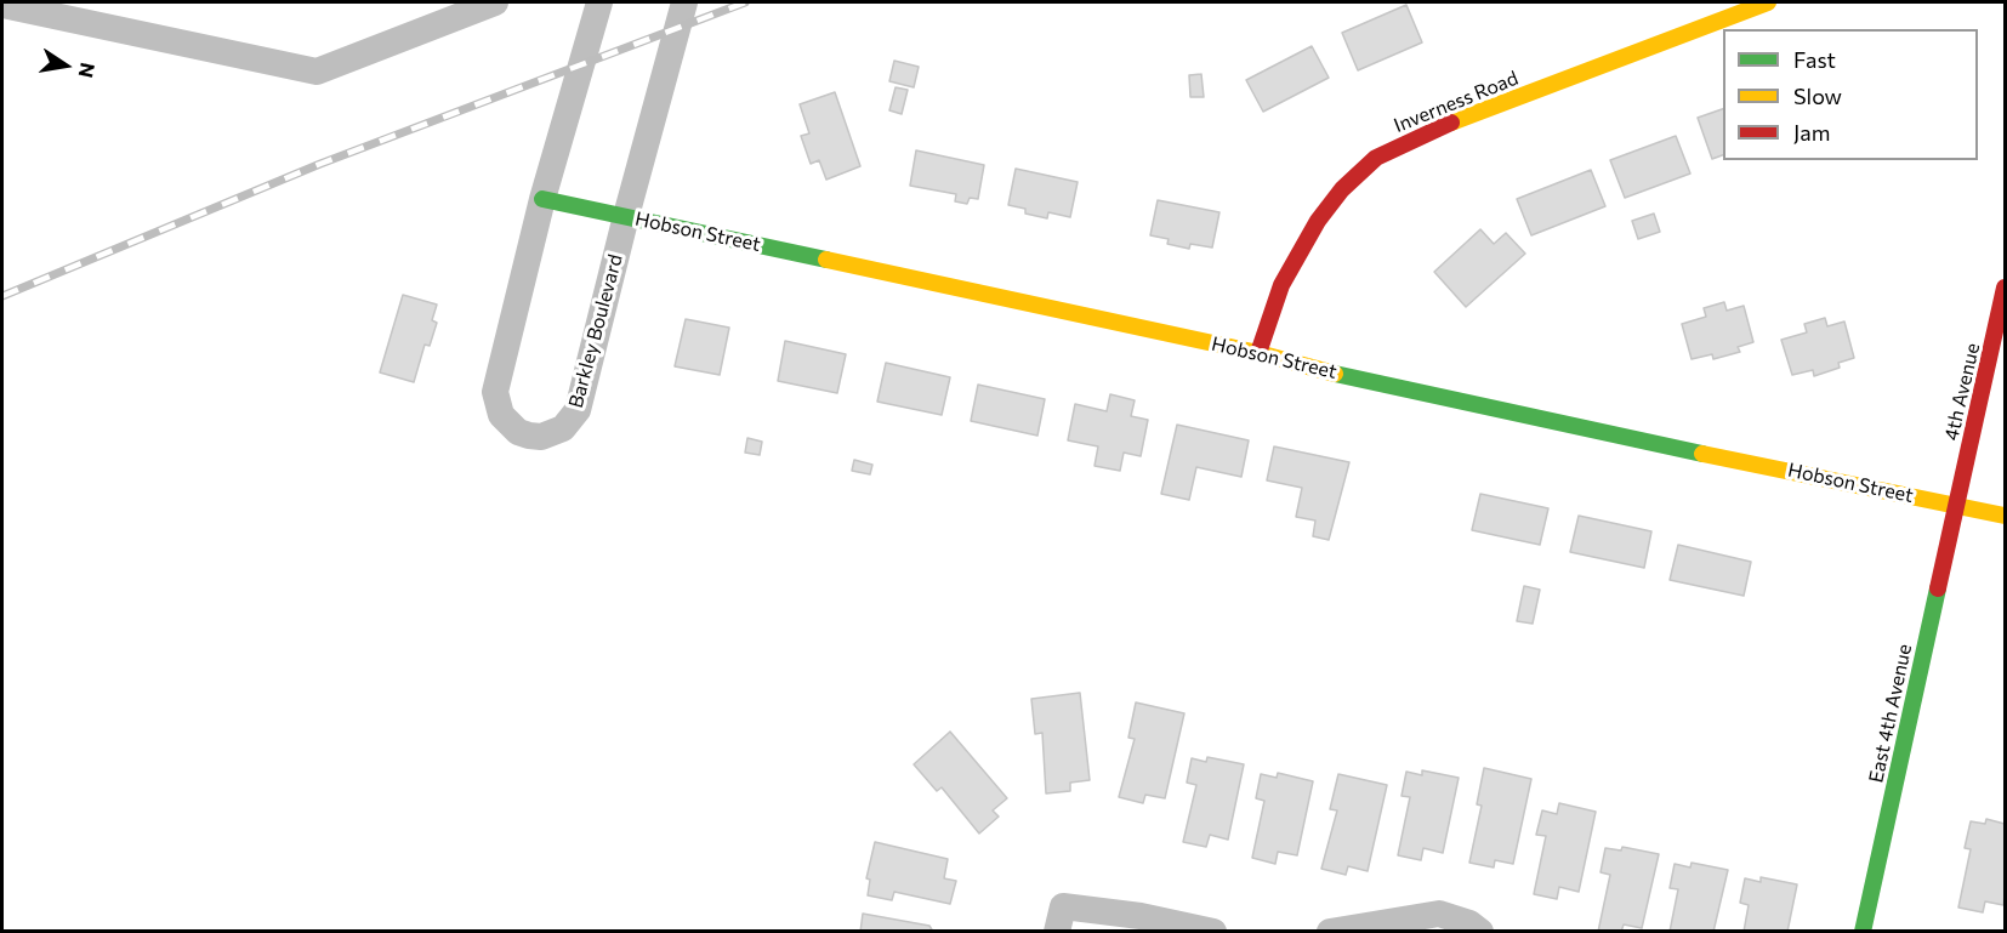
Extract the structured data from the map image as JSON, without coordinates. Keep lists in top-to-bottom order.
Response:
{
  "streets": {
    "street": [
      "Inverness Road",
      "Hobson Street",
      "Barkley Boulevard",
      "4th Avenue",
      "East 4th Avenue"
    ]
  },
  "crossings": [
    ["Inverness Road", "Hobson Street"],
    ["Hobson Street", "Barkley Boulevard"],
    ["Hobson Street", "4th Avenue"],
    ["Hobson Street", "East 4th Avenue"],
    ["4th Avenue", "East 4th Avenue"]
  ],
  "legend": ["Fast", "Slow", "Jam"],
  "north": "right"
}
